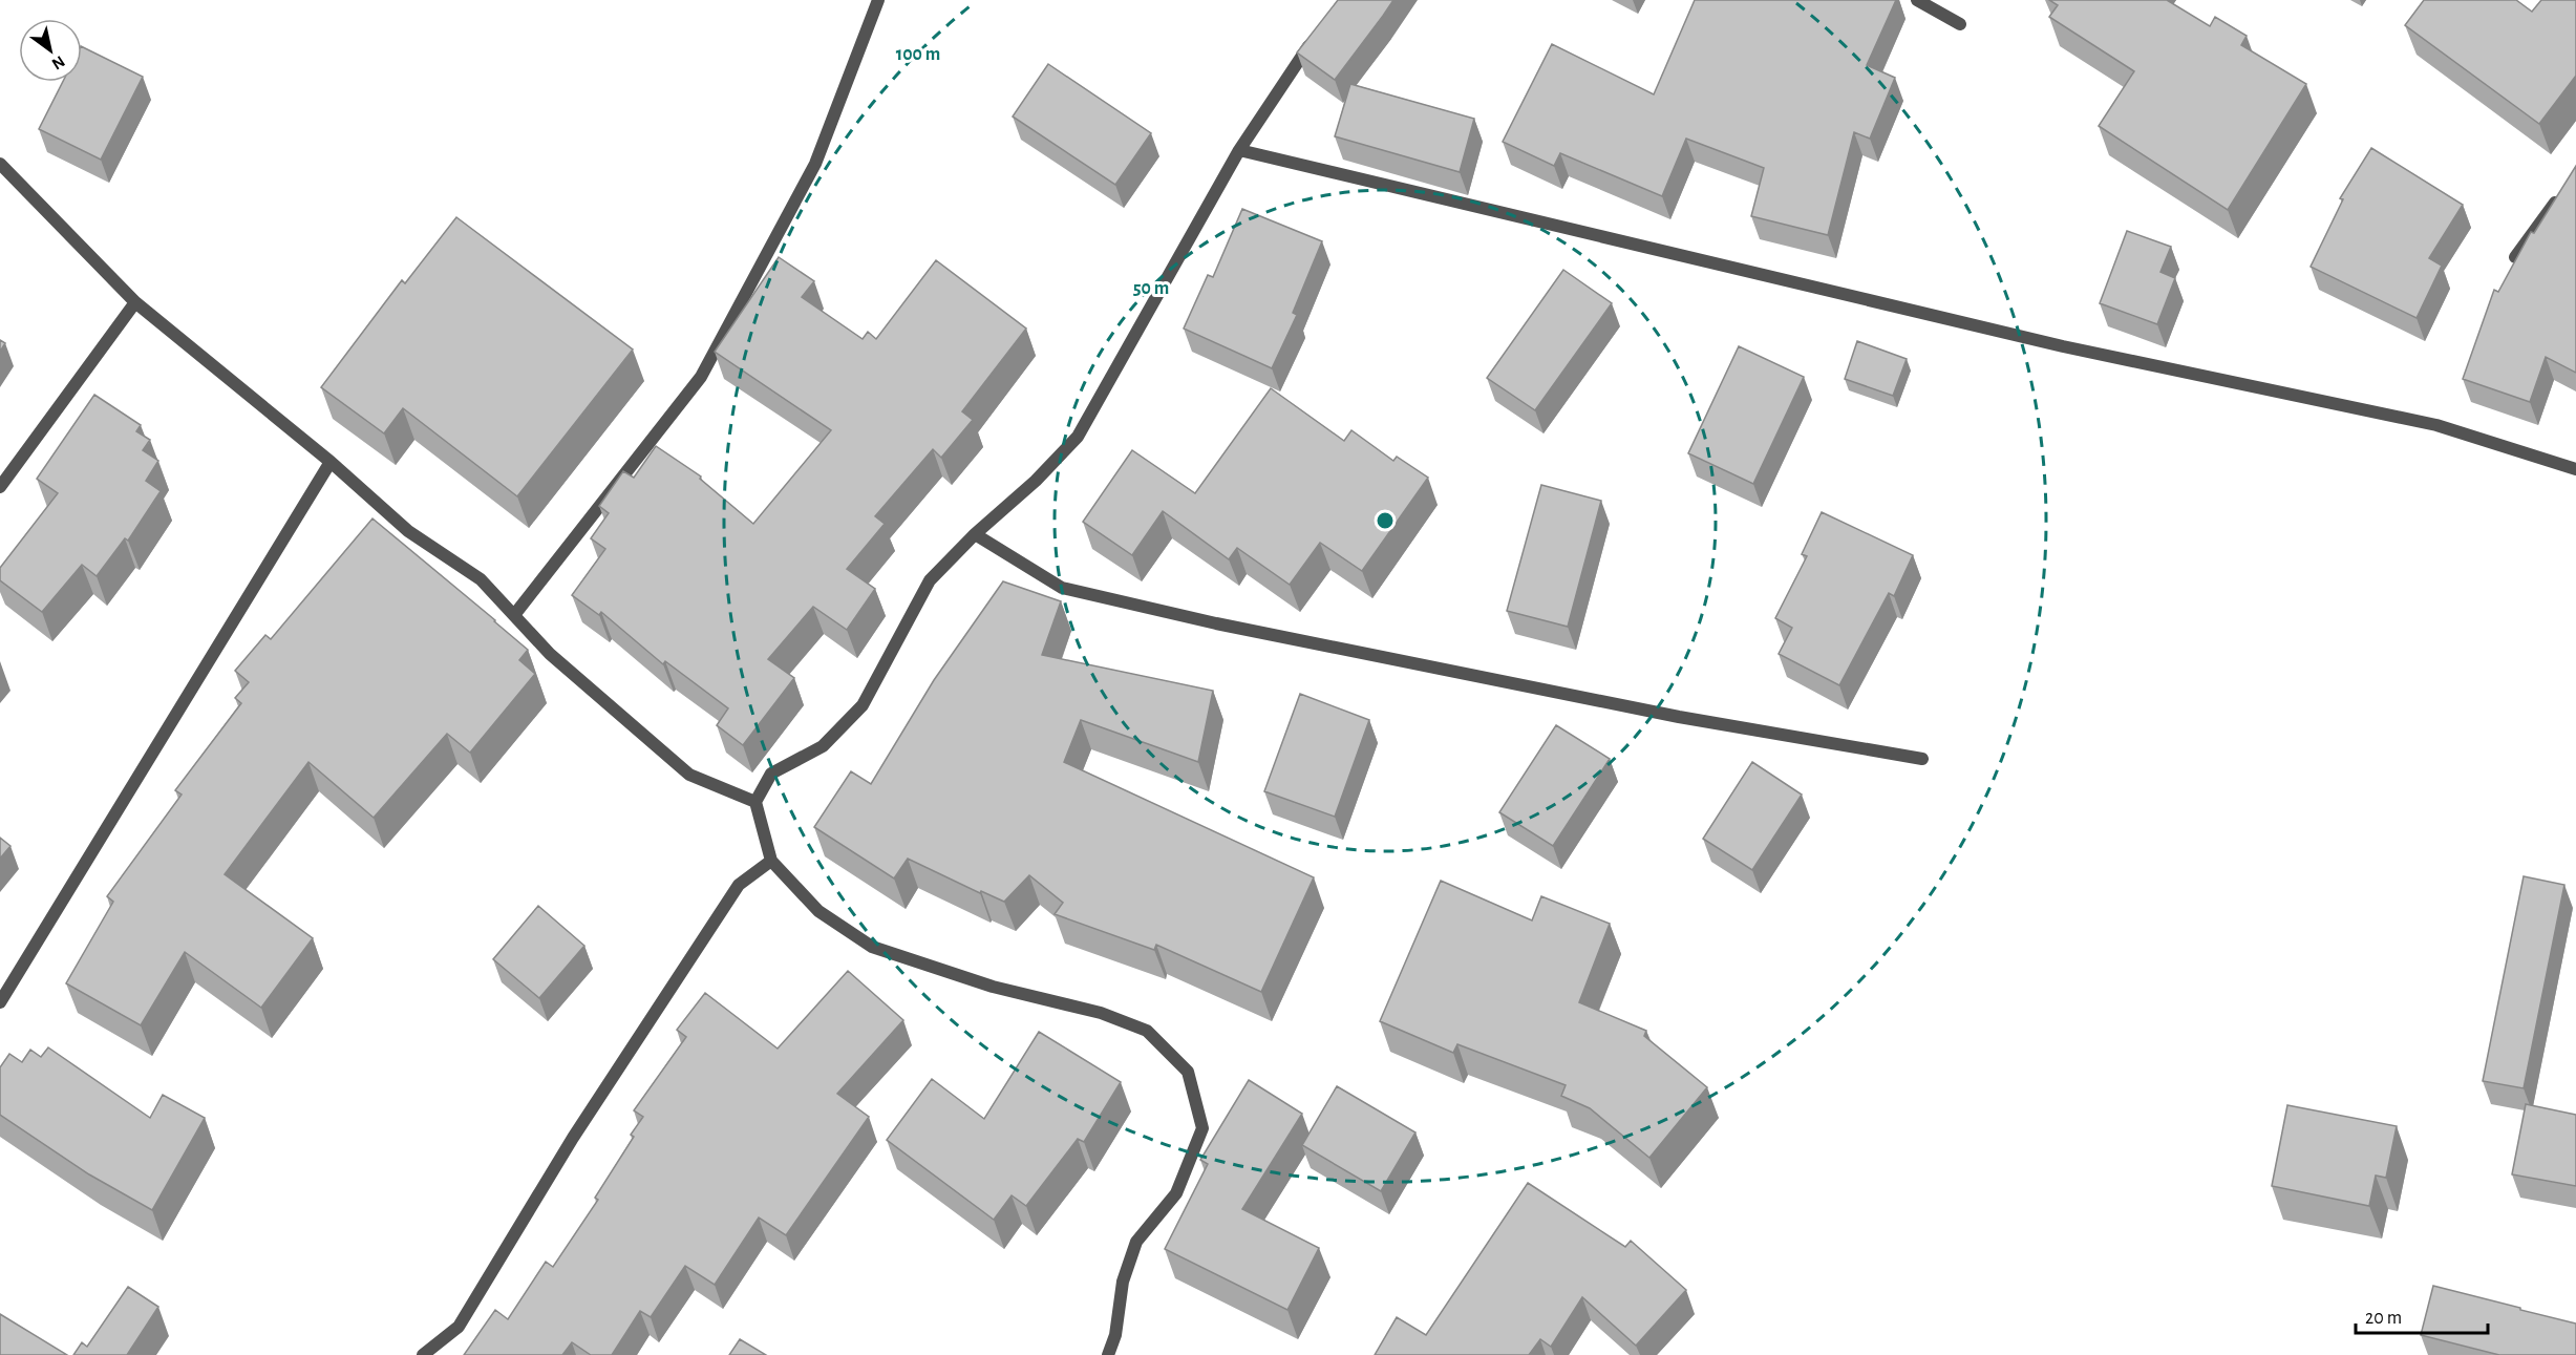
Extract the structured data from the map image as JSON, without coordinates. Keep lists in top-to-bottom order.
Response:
{
  "scale_bar": "20 m",
  "north": "bottom right",
  "rings": ["100 m", "50 m"]
}
